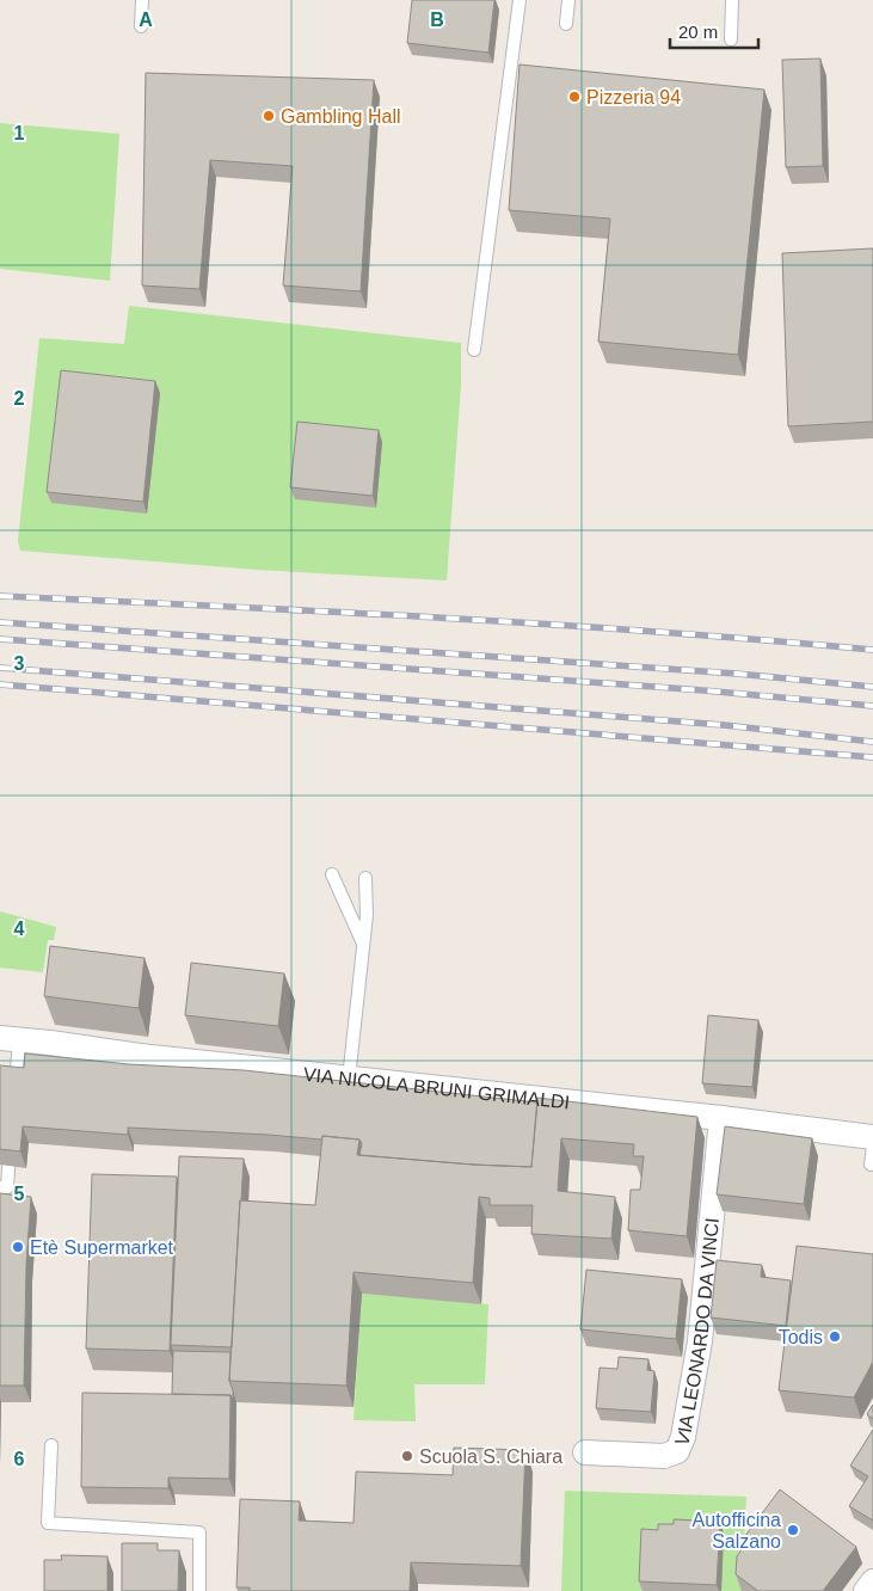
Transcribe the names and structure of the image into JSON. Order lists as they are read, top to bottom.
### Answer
{
  "streets": {
    "street": ["VIA NICOLA BRUNI GRIMALDI", "VIA LEONARDO DA VINCI"]
  },
  "crossings": [
    ["VIA NICOLA BRUNI GRIMALDI", "VIA LEONARDO DA VINCI"]
  ],
  "places": [
    "Pizzeria 94",
    "Gambling Hall",
    "Etè Supermarket",
    "Todis",
    "Scuola S. Chiara",
    "Autofficina Salzano"
  ],
  "scale_bar": "20 m",
  "grid": {
    "columns": ["A", "B"],
    "rows": [
      "1",
      "2",
      "3",
      "4",
      "5",
      "6"
    ]
  }
}
